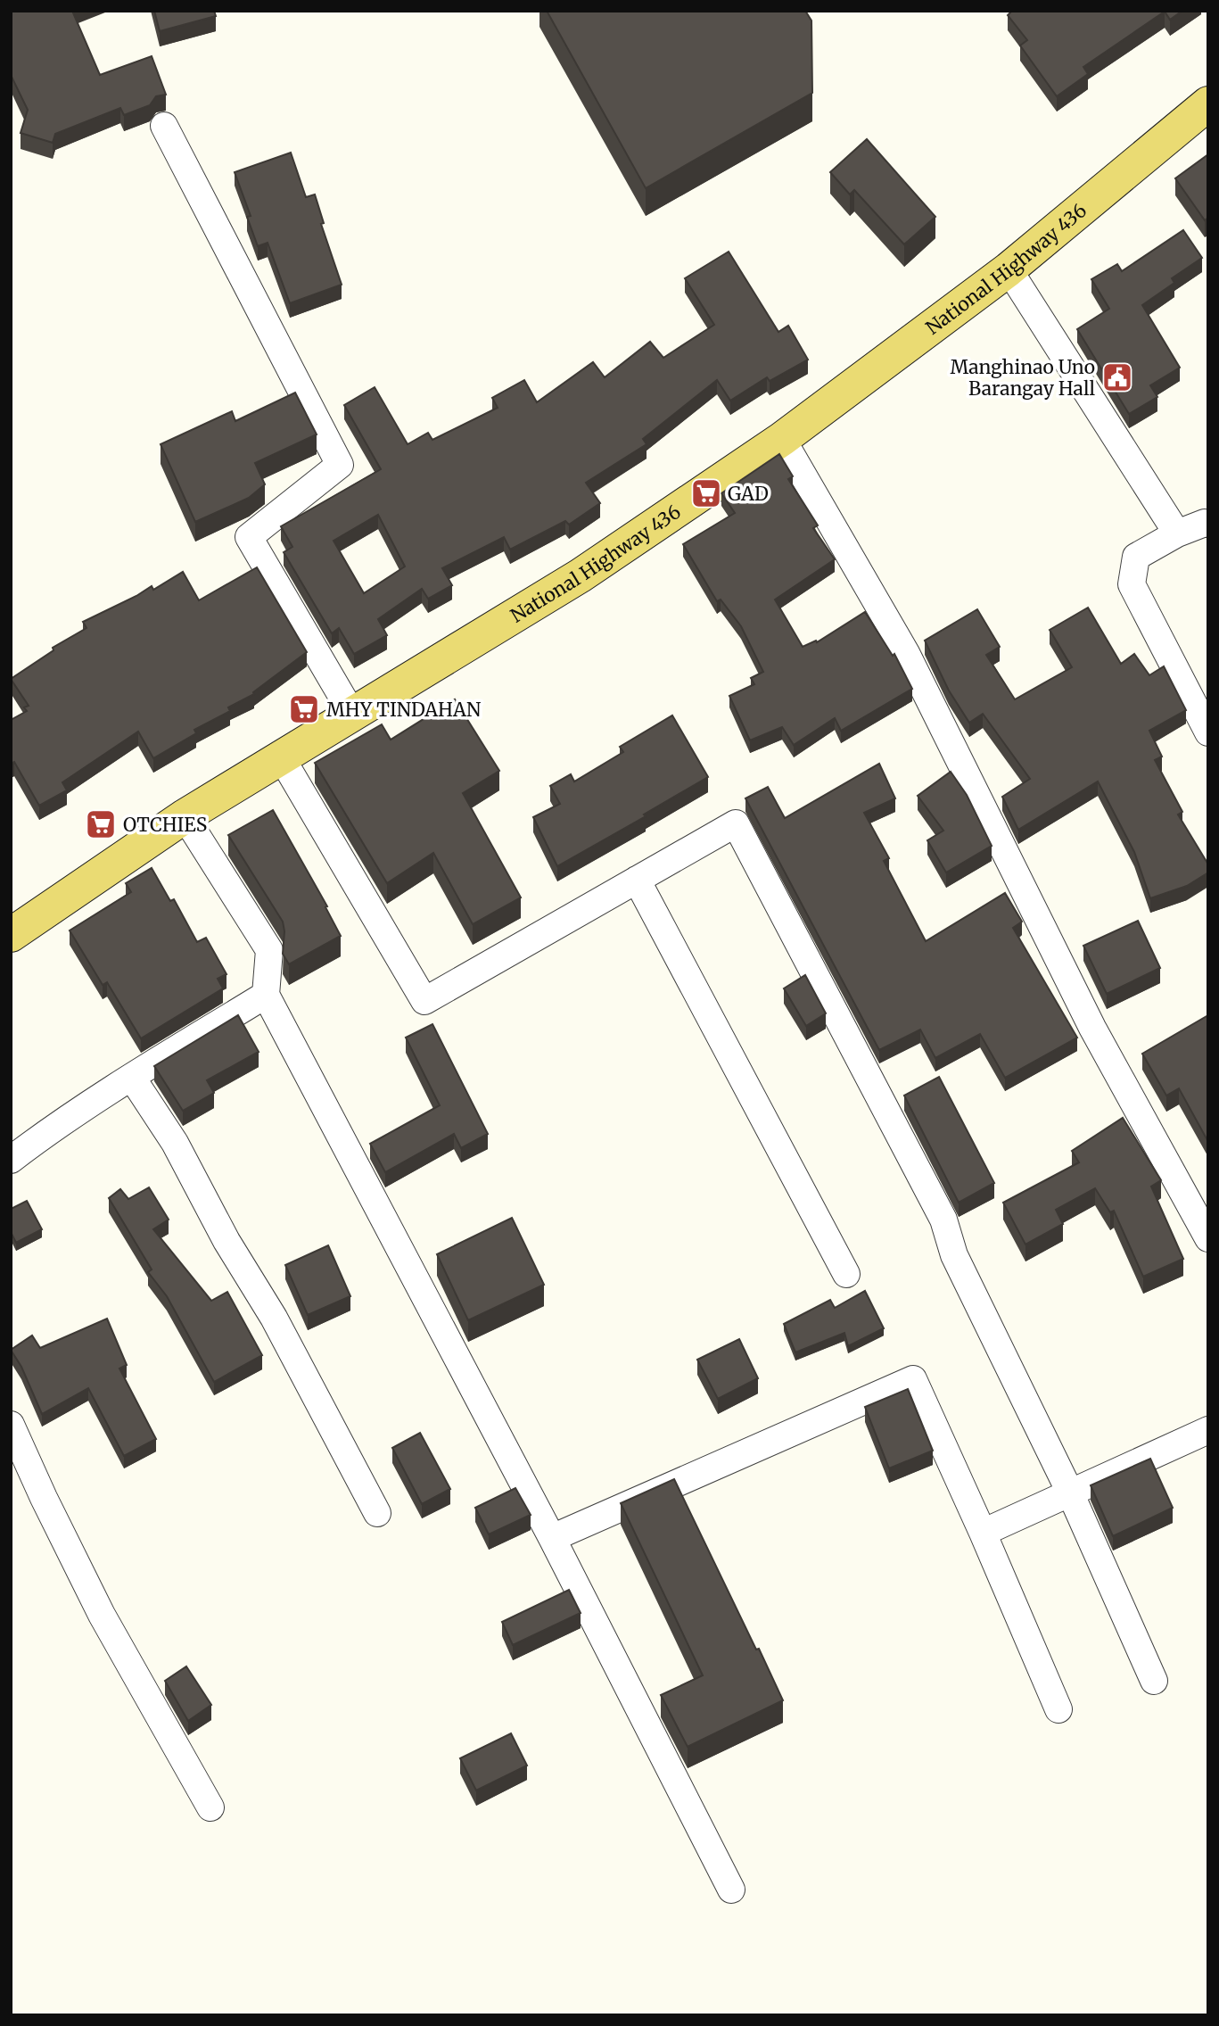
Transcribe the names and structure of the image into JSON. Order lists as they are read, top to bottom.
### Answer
{
  "streets": {
    "main road": ["National Highway 436"]
  },
  "places": {
    "public building": ["Manghinao Uno Barangay Hall"],
    "supermarket": ["GAD", "MHY TINDAHAN", "OTCHIES"]
  }
}
